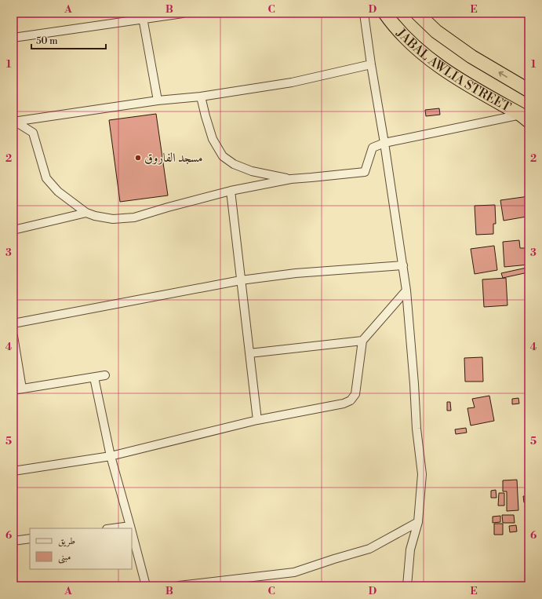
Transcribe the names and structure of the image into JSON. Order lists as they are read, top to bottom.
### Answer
{
  "streets": {
    "highway": ["JABAL AWLIA STREET"]
  },
  "places": ["مسجد الفاروق"],
  "legend": ["طريق", "مبنى"],
  "scale_bar": "50 m",
  "grid": {
    "columns": [
      "A",
      "B",
      "C",
      "D",
      "E"
    ],
    "rows": [
      "1",
      "2",
      "3",
      "4",
      "5",
      "6"
    ]
  }
}
